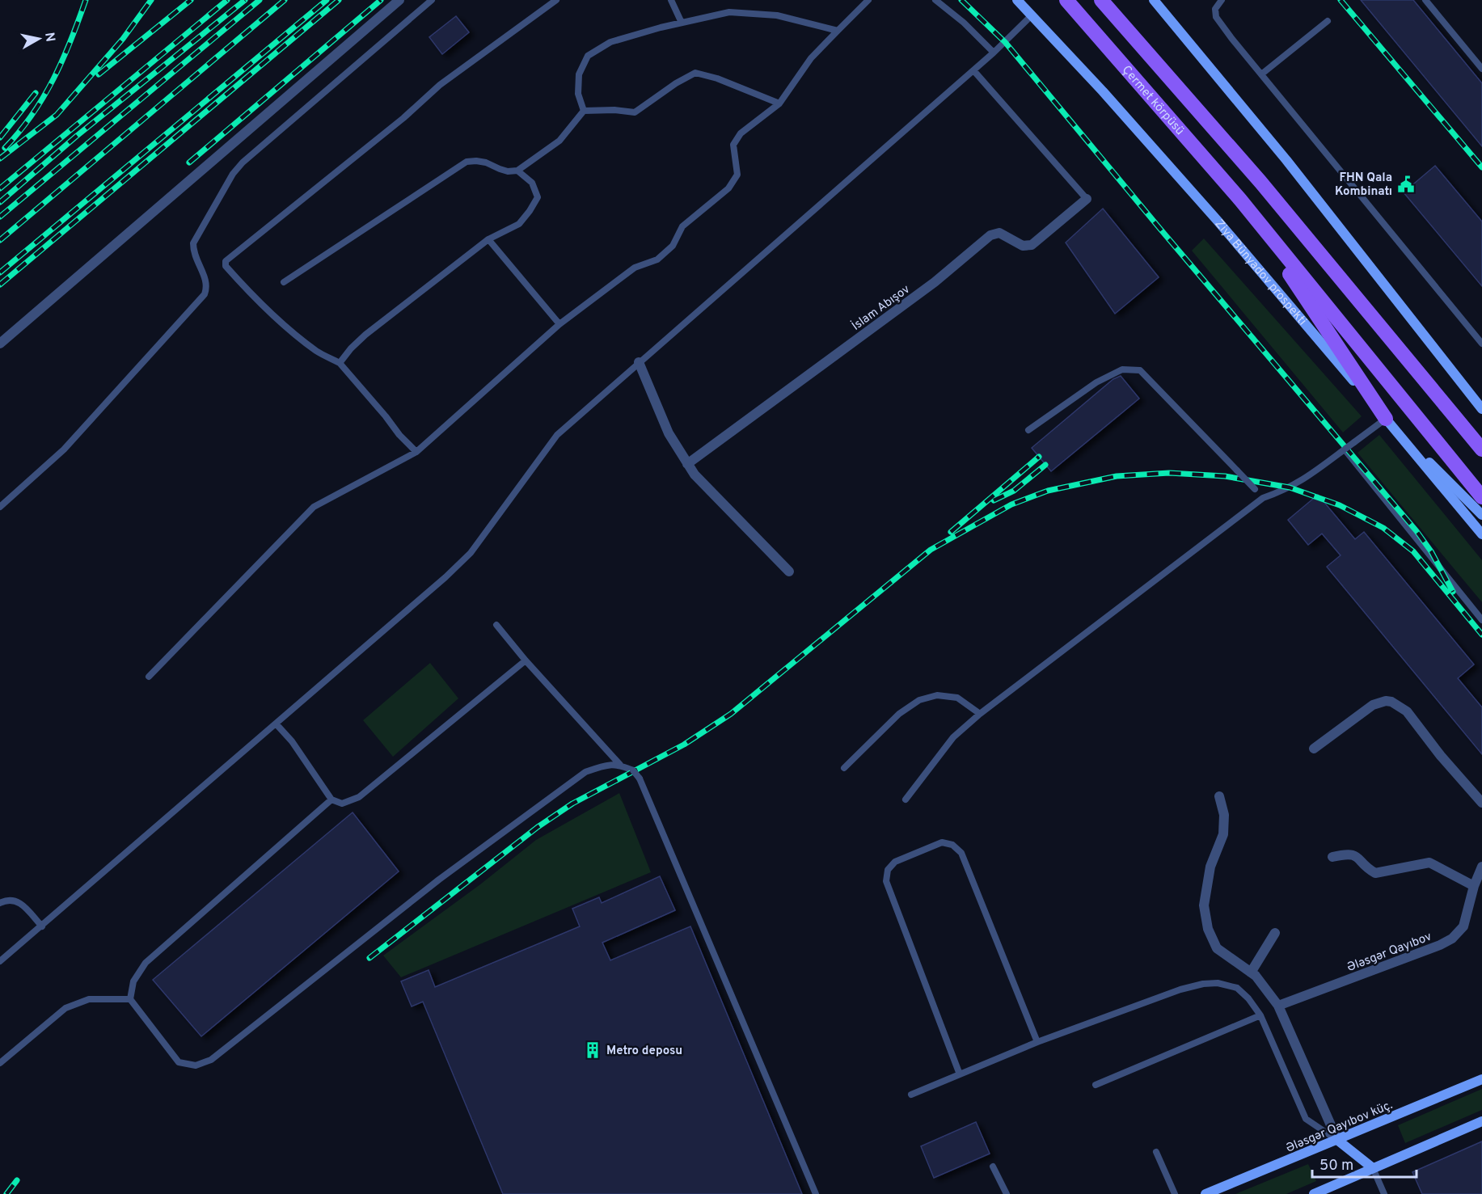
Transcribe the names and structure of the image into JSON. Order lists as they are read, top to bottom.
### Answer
{
  "streets": {
    "main road": ["Çermet körpüsü", "Ziya Bünyadov prospekti", "Ələsgər Qayıbov küç."],
    "street": ["İslam Abışov", "Ələsgər Qayıbov"]
  },
  "places": {
    "public building": ["FHN Qala Kombinatı"],
    "building": ["Metro deposu"]
  },
  "scale_bar": "50 m",
  "north": "right"
}
